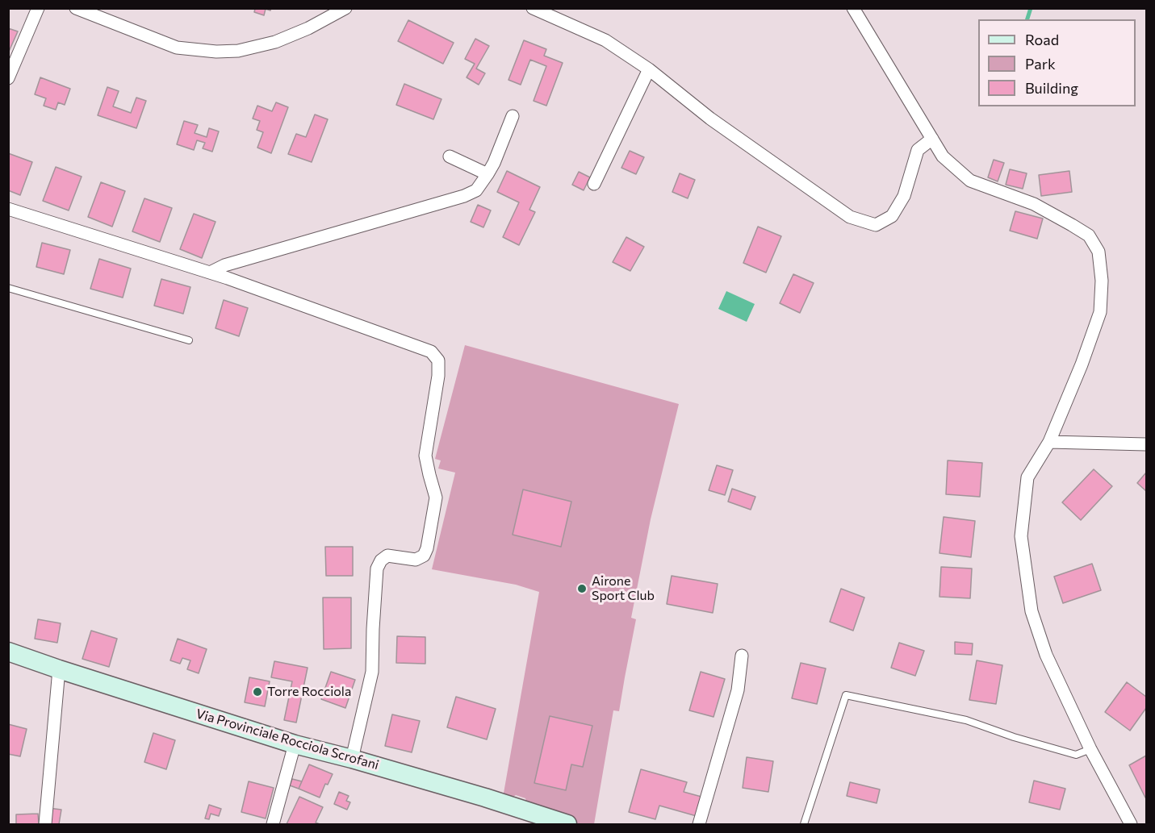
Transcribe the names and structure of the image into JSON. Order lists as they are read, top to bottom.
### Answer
{
  "streets": {
    "street": ["Via Provinciale Rocciola Scrofani"]
  },
  "places": ["Airone Sport Club", "Torre Rocciola"],
  "legend": ["Road", "Park", "Building"]
}
